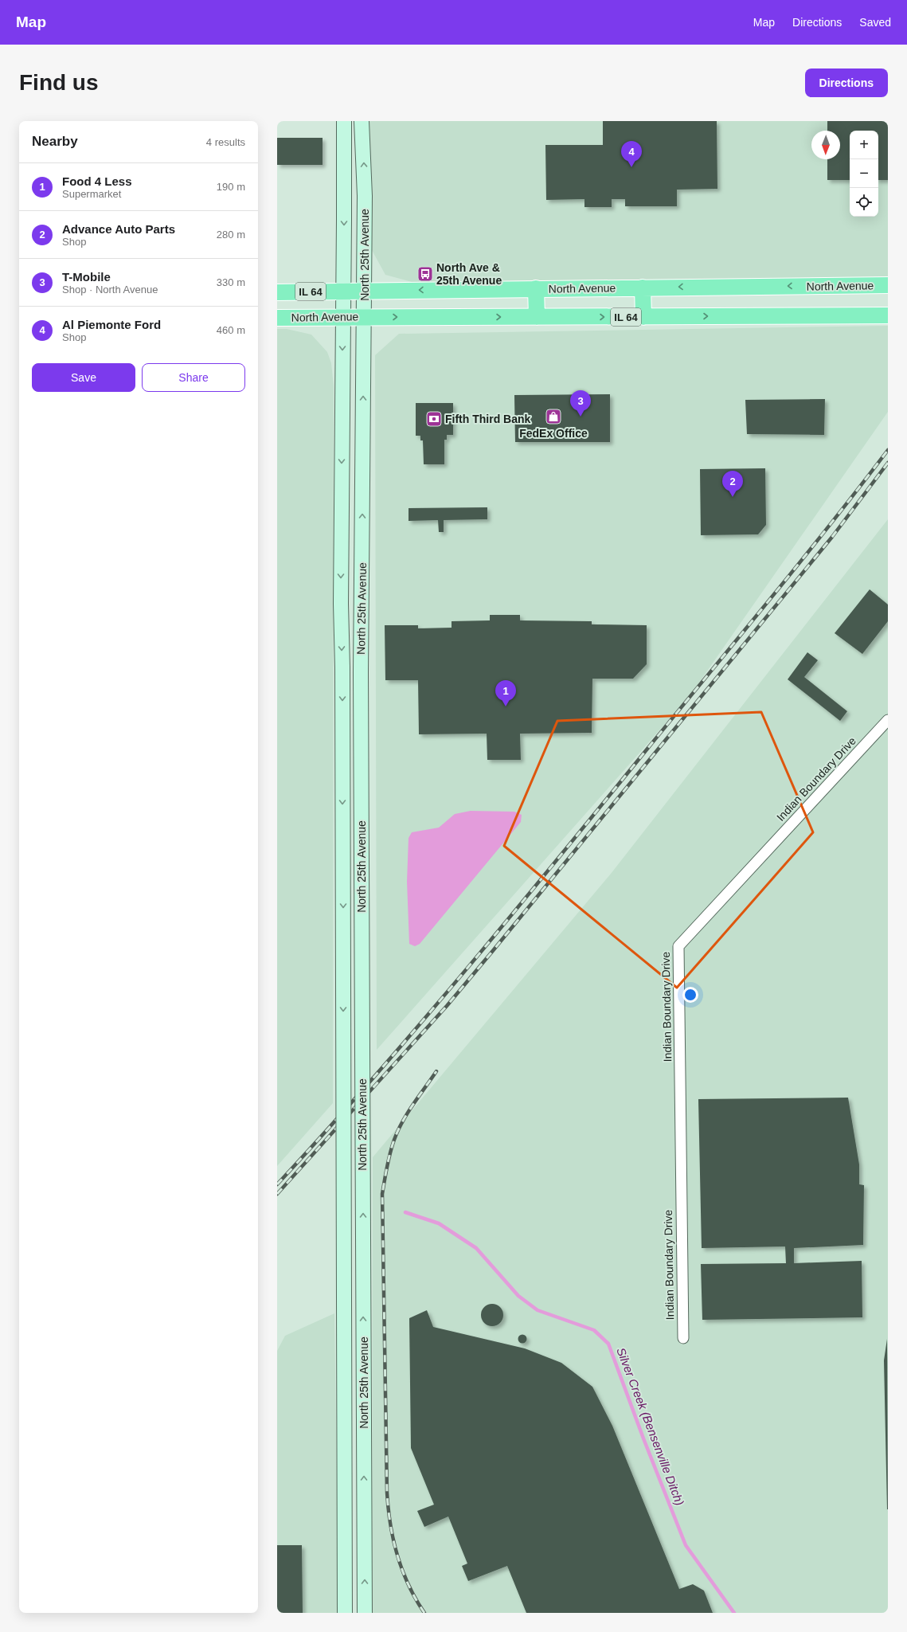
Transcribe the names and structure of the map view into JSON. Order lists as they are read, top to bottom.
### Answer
{
  "streets": {
    "main road": ["North 25th Avenue", "North Avenue", "IL 64"],
    "street": ["Indian Boundary Drive"]
  },
  "crossings": [
    ["North 25th Avenue", "North Avenue"]
  ],
  "water": ["Silver Creek (Bensenville Ditch)"],
  "places": {
    "bus stop": ["North Ave & 25th Avenue"],
    "shop": ["FedEx Office"],
    "bank": ["Fifth Third Bank"]
  },
  "north": "bottom",
  "page": {
    "header": "Map",
    "nav": ["Map", "Directions", "Saved"],
    "buttons": [
      "Directions",
      ["Save", "Share"]
    ],
    "title": "Find us",
    "heading": ["Nearby", "4 results"],
    "map_buttons": ["+", "−"],
    "pins": [
      "4",
      "3",
      "2",
      "1"
    ],
    "list": [
      {
        "mark": "1",
        "name": "Food 4 Less",
        "note": "Supermarket",
        "value": "190 m"
      },
      {
        "mark": "2",
        "name": "Advance Auto Parts",
        "note": "Shop",
        "value": "280 m"
      },
      {
        "mark": "3",
        "name": "T-Mobile",
        "note": "Shop · North Avenue",
        "value": "330 m"
      },
      {
        "mark": "4",
        "name": "Al Piemonte Ford",
        "note": "Shop",
        "value": "460 m"
      }
    ]
  }
}
